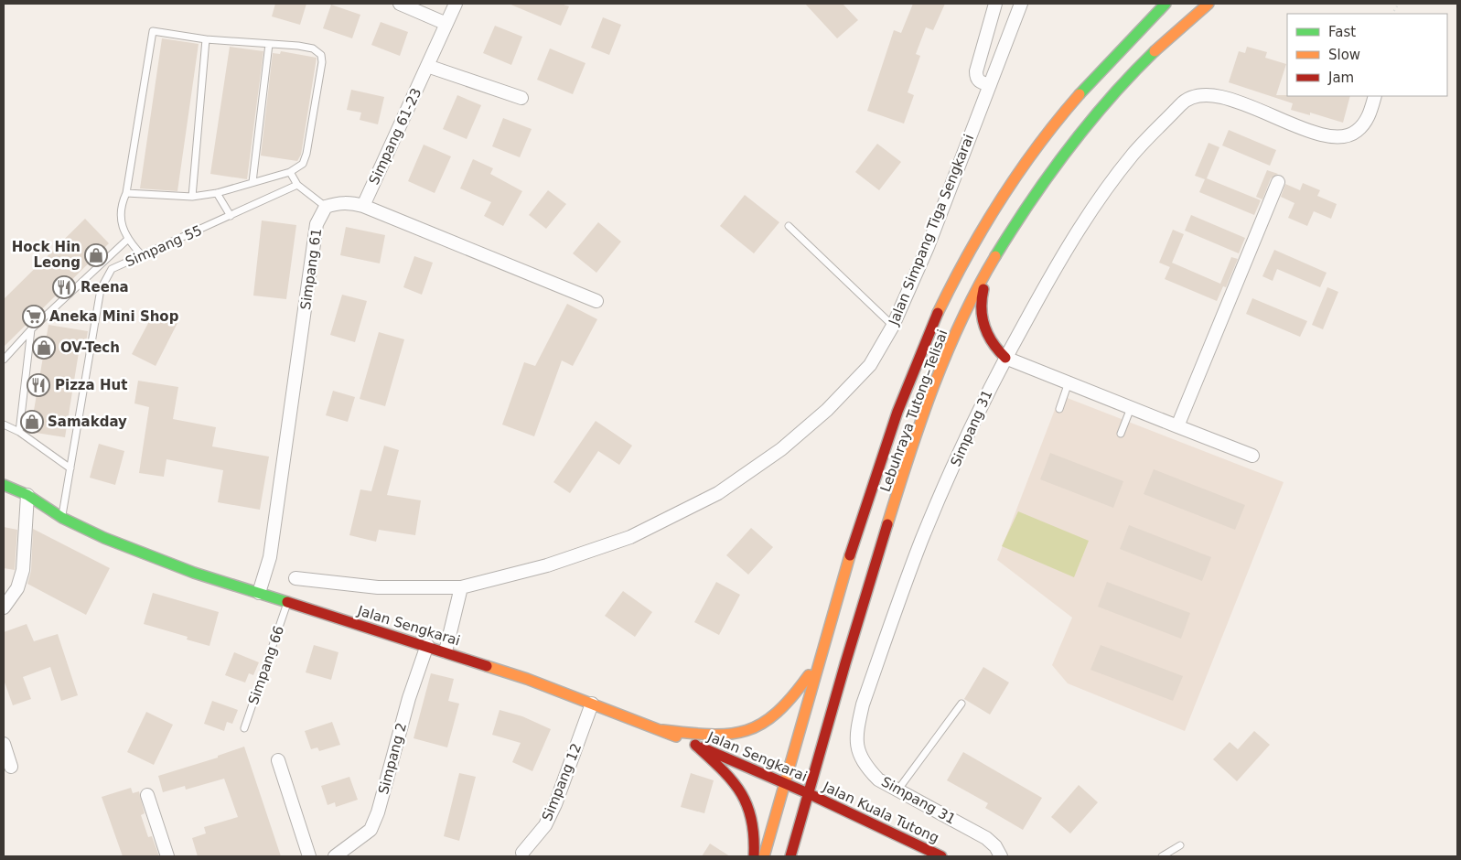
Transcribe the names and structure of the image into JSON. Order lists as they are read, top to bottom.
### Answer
{
  "streets": {
    "main road": ["Lebuhraya Tutong–Telisai", "Jalan Sengkarai", "Jalan Kuala Tutong"],
    "street": [
      "Simpang 61-23",
      "Jalan Simpang Tiga Sengkarai",
      "Simpang 61",
      "Simpang 31",
      "Simpang 2",
      "Simpang 12"
    ],
    "lane": ["Simpang 55", "Simpang 66"]
  },
  "crossings": [
    ["Simpang 55", "Jalan Sengkarai"],
    ["Simpang 61", "Jalan Sengkarai"],
    ["Lebuhraya Tutong–Telisai", "Jalan Sengkarai"],
    ["Lebuhraya Tutong–Telisai", "Jalan Kuala Tutong"],
    ["Jalan Sengkarai", "Simpang 66"],
    ["Jalan Sengkarai", "Simpang 2"],
    ["Jalan Sengkarai", "Simpang 12"],
    ["Jalan Sengkarai", "Jalan Kuala Tutong"]
  ],
  "places": {
    "shop": ["Hock Hin Leong", "OV-Tech", "Samakday"],
    "restaurant": ["Reena", "Pizza Hut"],
    "supermarket": ["Aneka Mini Shop"]
  },
  "legend": ["Fast", "Slow", "Jam"]
}
